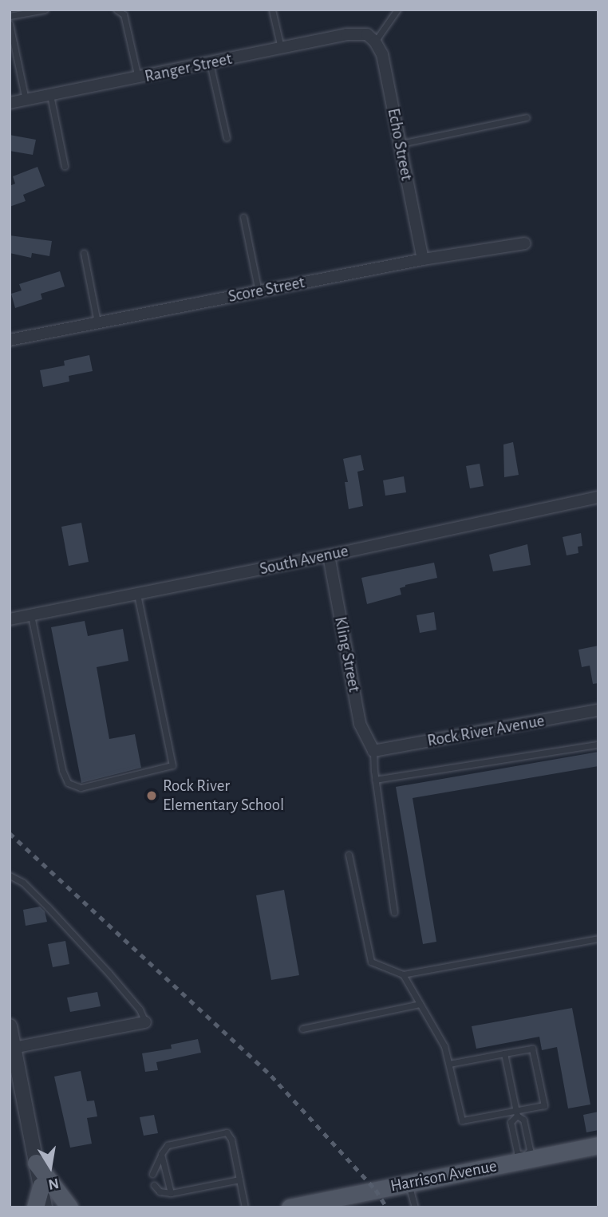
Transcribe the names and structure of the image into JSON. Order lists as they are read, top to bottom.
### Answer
{
  "streets": {
    "main road": ["Harrison Avenue"],
    "street": [
      "Ranger Street",
      "Echo Street",
      "Score Street",
      "South Avenue",
      "Kling Street",
      "Rock River Avenue"
    ]
  },
  "crossings": [
    ["Ranger Street", "Echo Street"],
    ["Echo Street", "Score Street"],
    ["South Avenue", "Kling Street"],
    ["Kling Street", "Rock River Avenue"]
  ],
  "places": ["Rock River Elementary School"],
  "north": "bottom"
}
